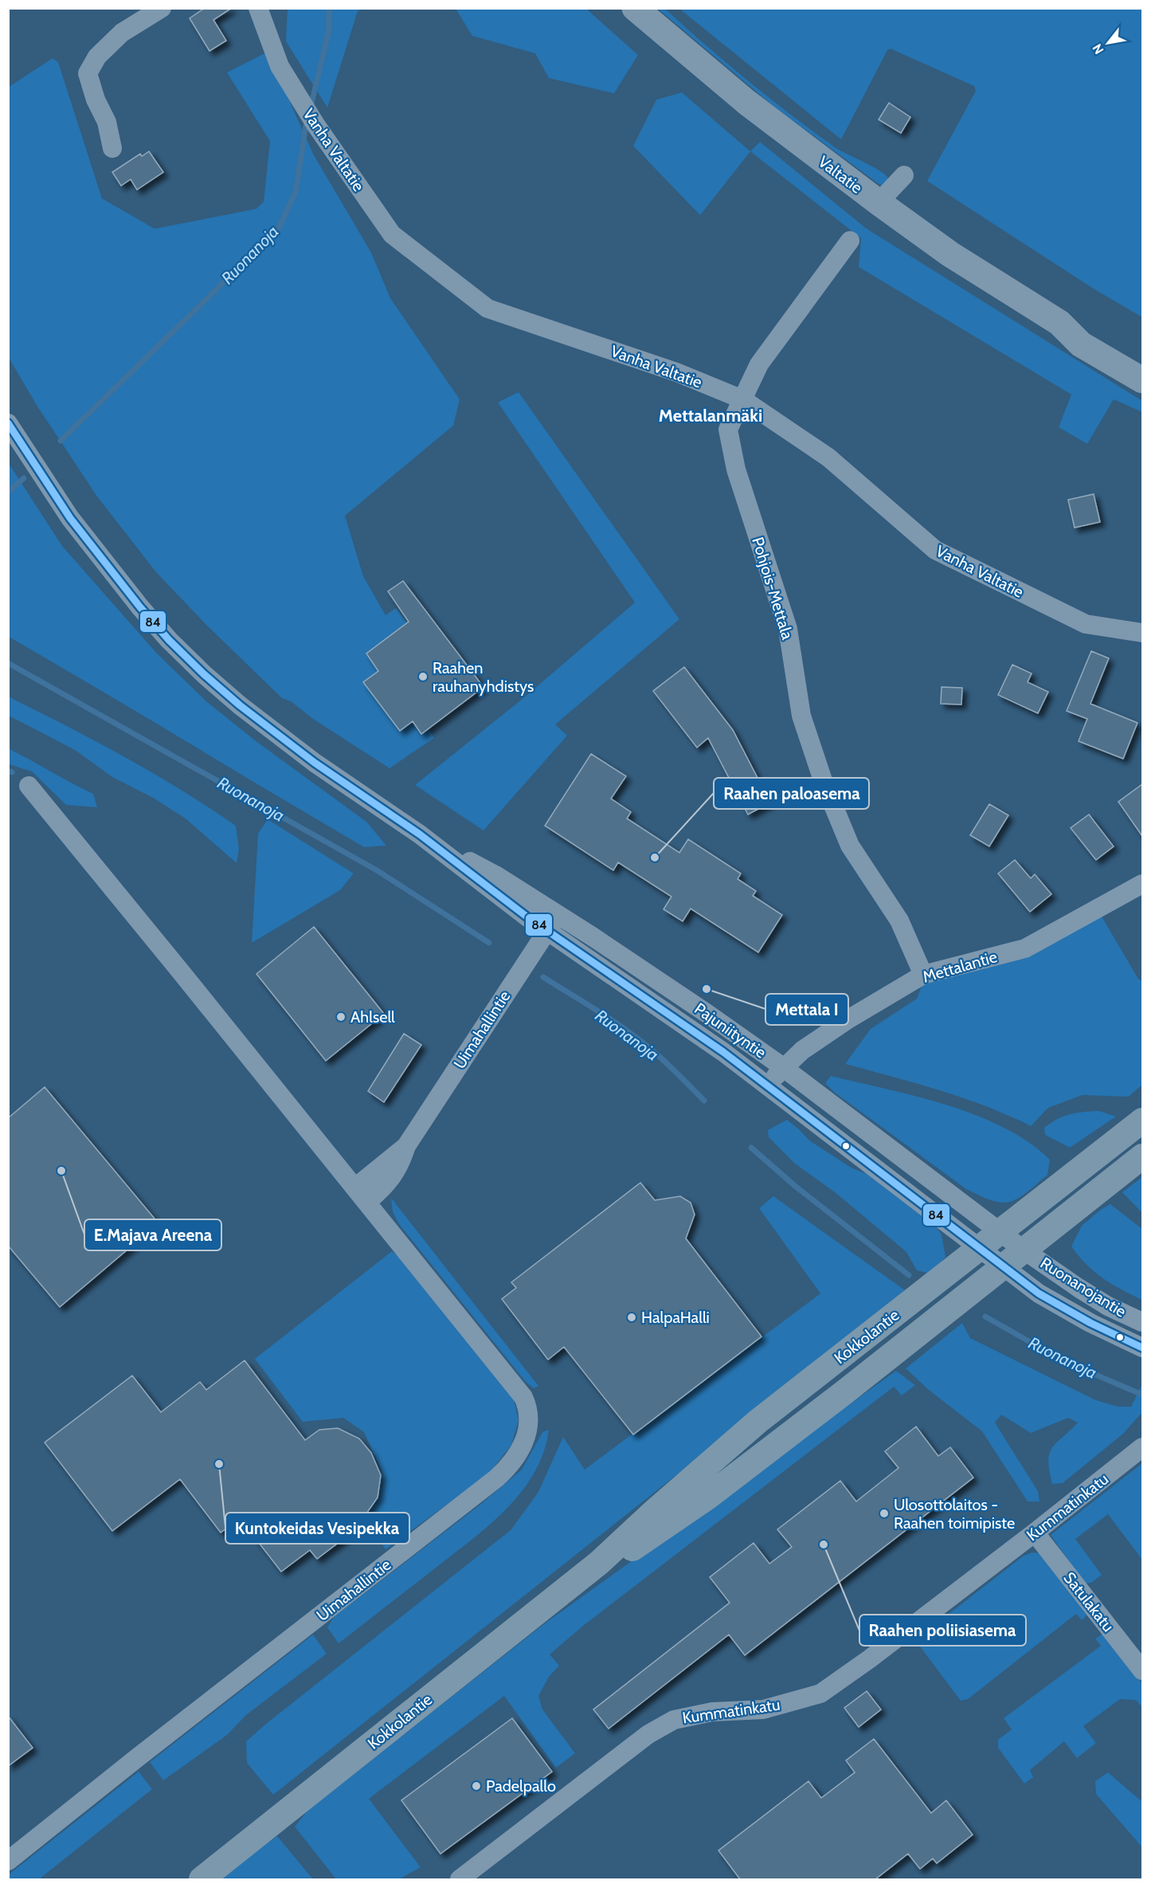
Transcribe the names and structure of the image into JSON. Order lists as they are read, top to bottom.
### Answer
{
  "streets": {
    "highway": ["Valtatie"],
    "main road": ["Kokkolantie"],
    "street": [
      "Vanha Valtatie",
      "Pohjois-Mettala",
      "Mettalantie",
      "Uimahallintie",
      "Pajuniityntie",
      "Ruonanojantie",
      "Kummatinkatu",
      "Satulakatu"
    ]
  },
  "crossings": [
    ["Vanha Valtatie", "Pohjois-Mettala"],
    ["Pohjois-Mettala", "Mettalantie"],
    ["Mettalantie", "Pajuniityntie"],
    ["Uimahallintie", "Pajuniityntie"],
    ["Pajuniityntie", "Ruonanojantie"],
    ["Pajuniityntie", "Kokkolantie"],
    ["Ruonanojantie", "Kokkolantie"],
    ["Kummatinkatu", "Satulakatu"]
  ],
  "districts": ["Mettalanmäki"],
  "water": ["Ruonanoja"],
  "places": [
    "Raahen rauhanyhdistys",
    "Raahen paloasema",
    "Mettala I",
    "Ahlsell",
    "E.Majava Areena",
    "HalpaHalli",
    "Kuntokeidas Vesipekka",
    "Ulosottolaitos - Raahen toimipiste",
    "Raahen poliisiasema",
    "Padelpallo"
  ],
  "lines": ["transit line 84"],
  "north": "bottom left"
}
